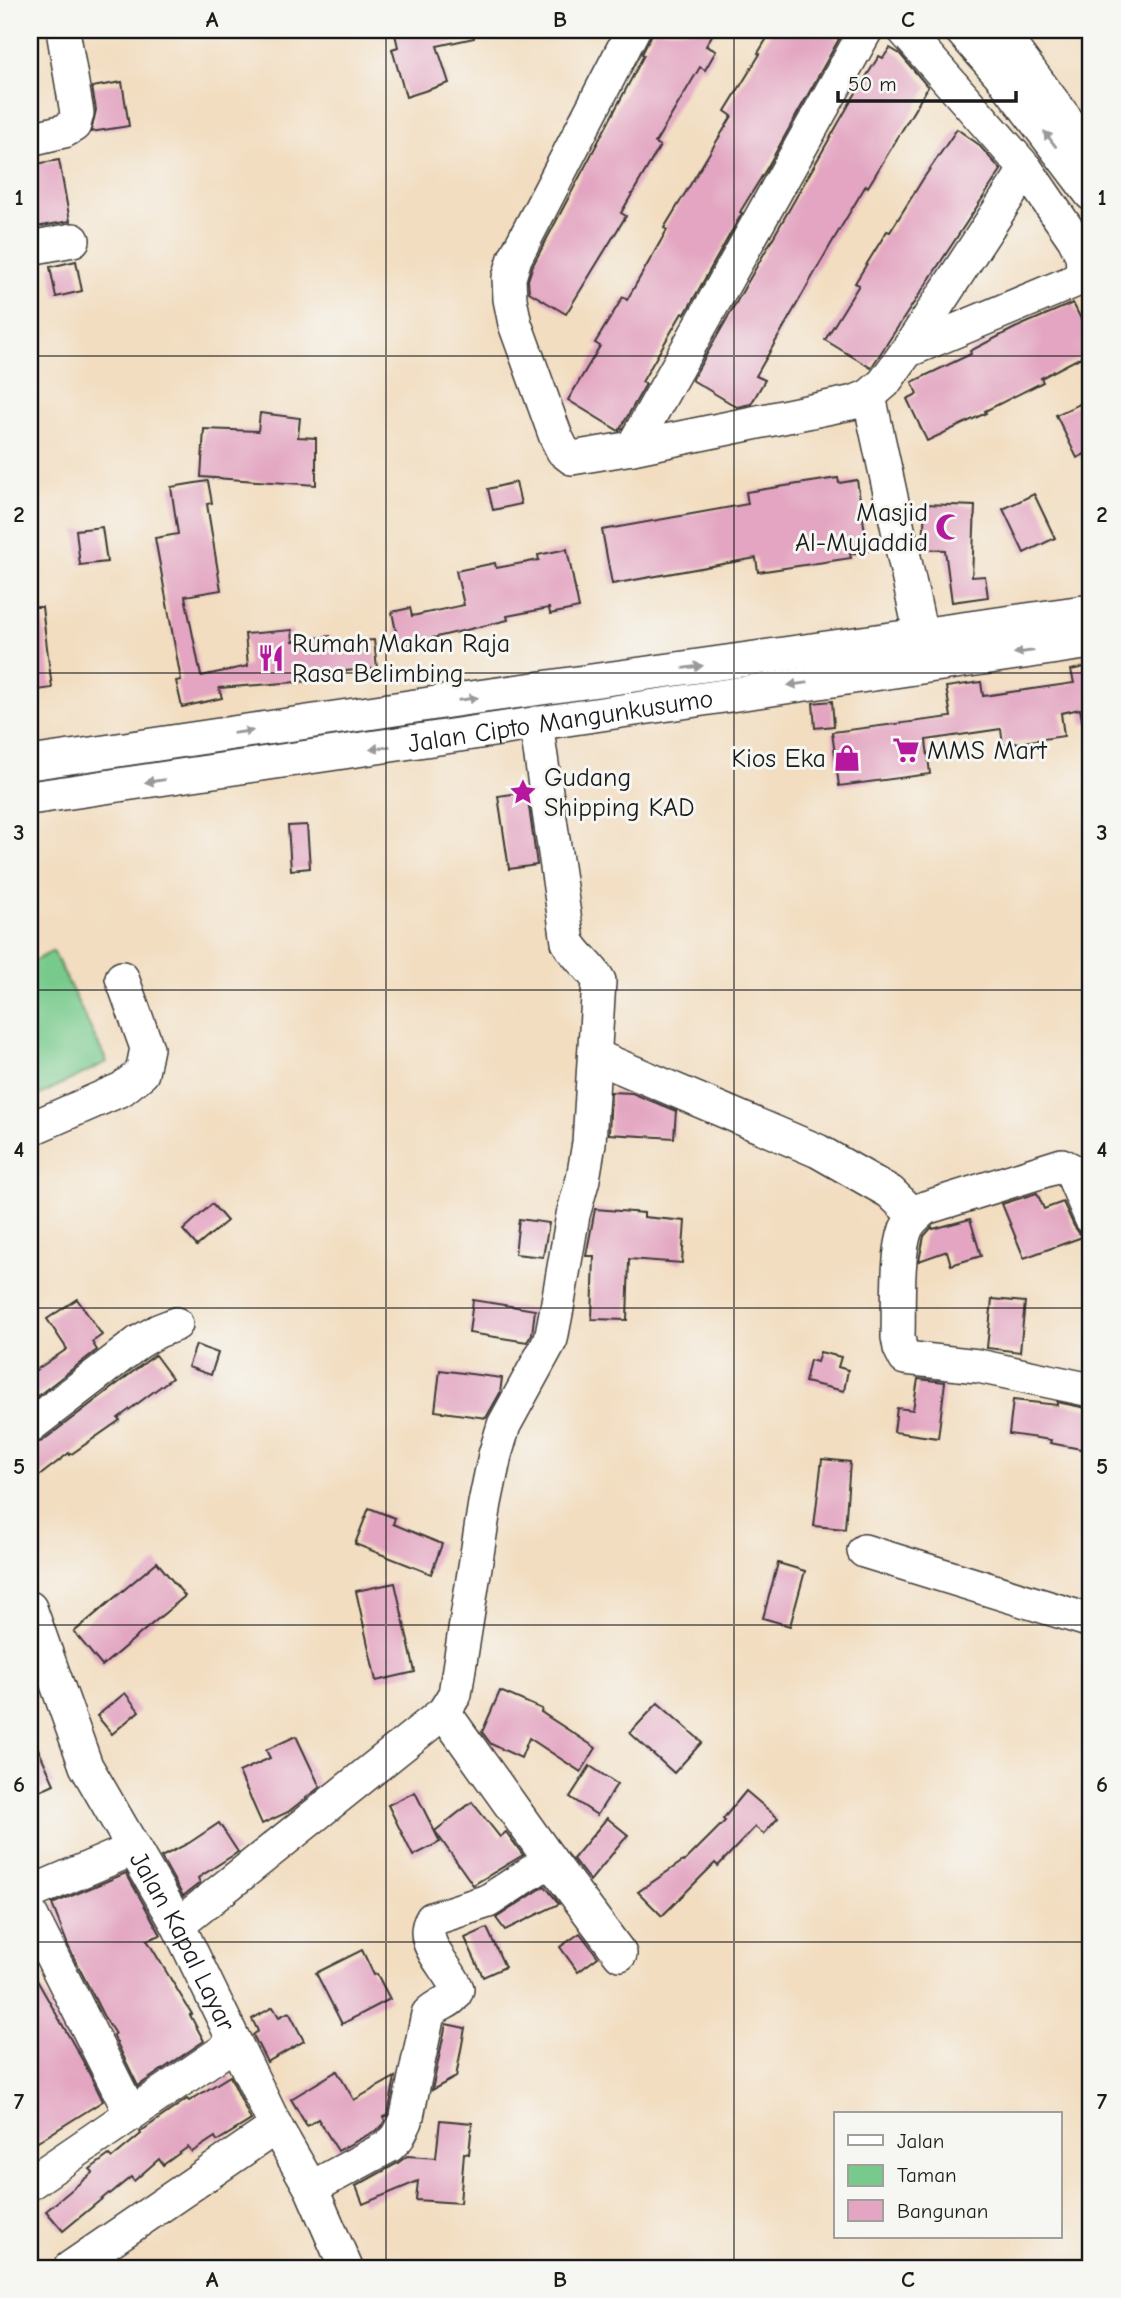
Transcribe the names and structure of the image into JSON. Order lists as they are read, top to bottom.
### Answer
{
  "streets": {
    "street": ["Jalan Cipto Mangunkusumo", "Jalan Kapal Layar"]
  },
  "places": {
    "mosque": ["Masjid Al-Mujaddid"],
    "restaurant": ["Rumah Makan Raja Rasa Belimbing"],
    "supermarket": ["MMS Mart"],
    "shop": ["Kios Eka"],
    "place": ["Gudang Shipping KAD"]
  },
  "legend": ["Jalan", "Taman", "Bangunan"],
  "scale_bar": "50 m",
  "grid": {
    "columns": ["A", "B", "C"],
    "rows": [
      "1",
      "2",
      "3",
      "4",
      "5",
      "6",
      "7"
    ]
  }
}
